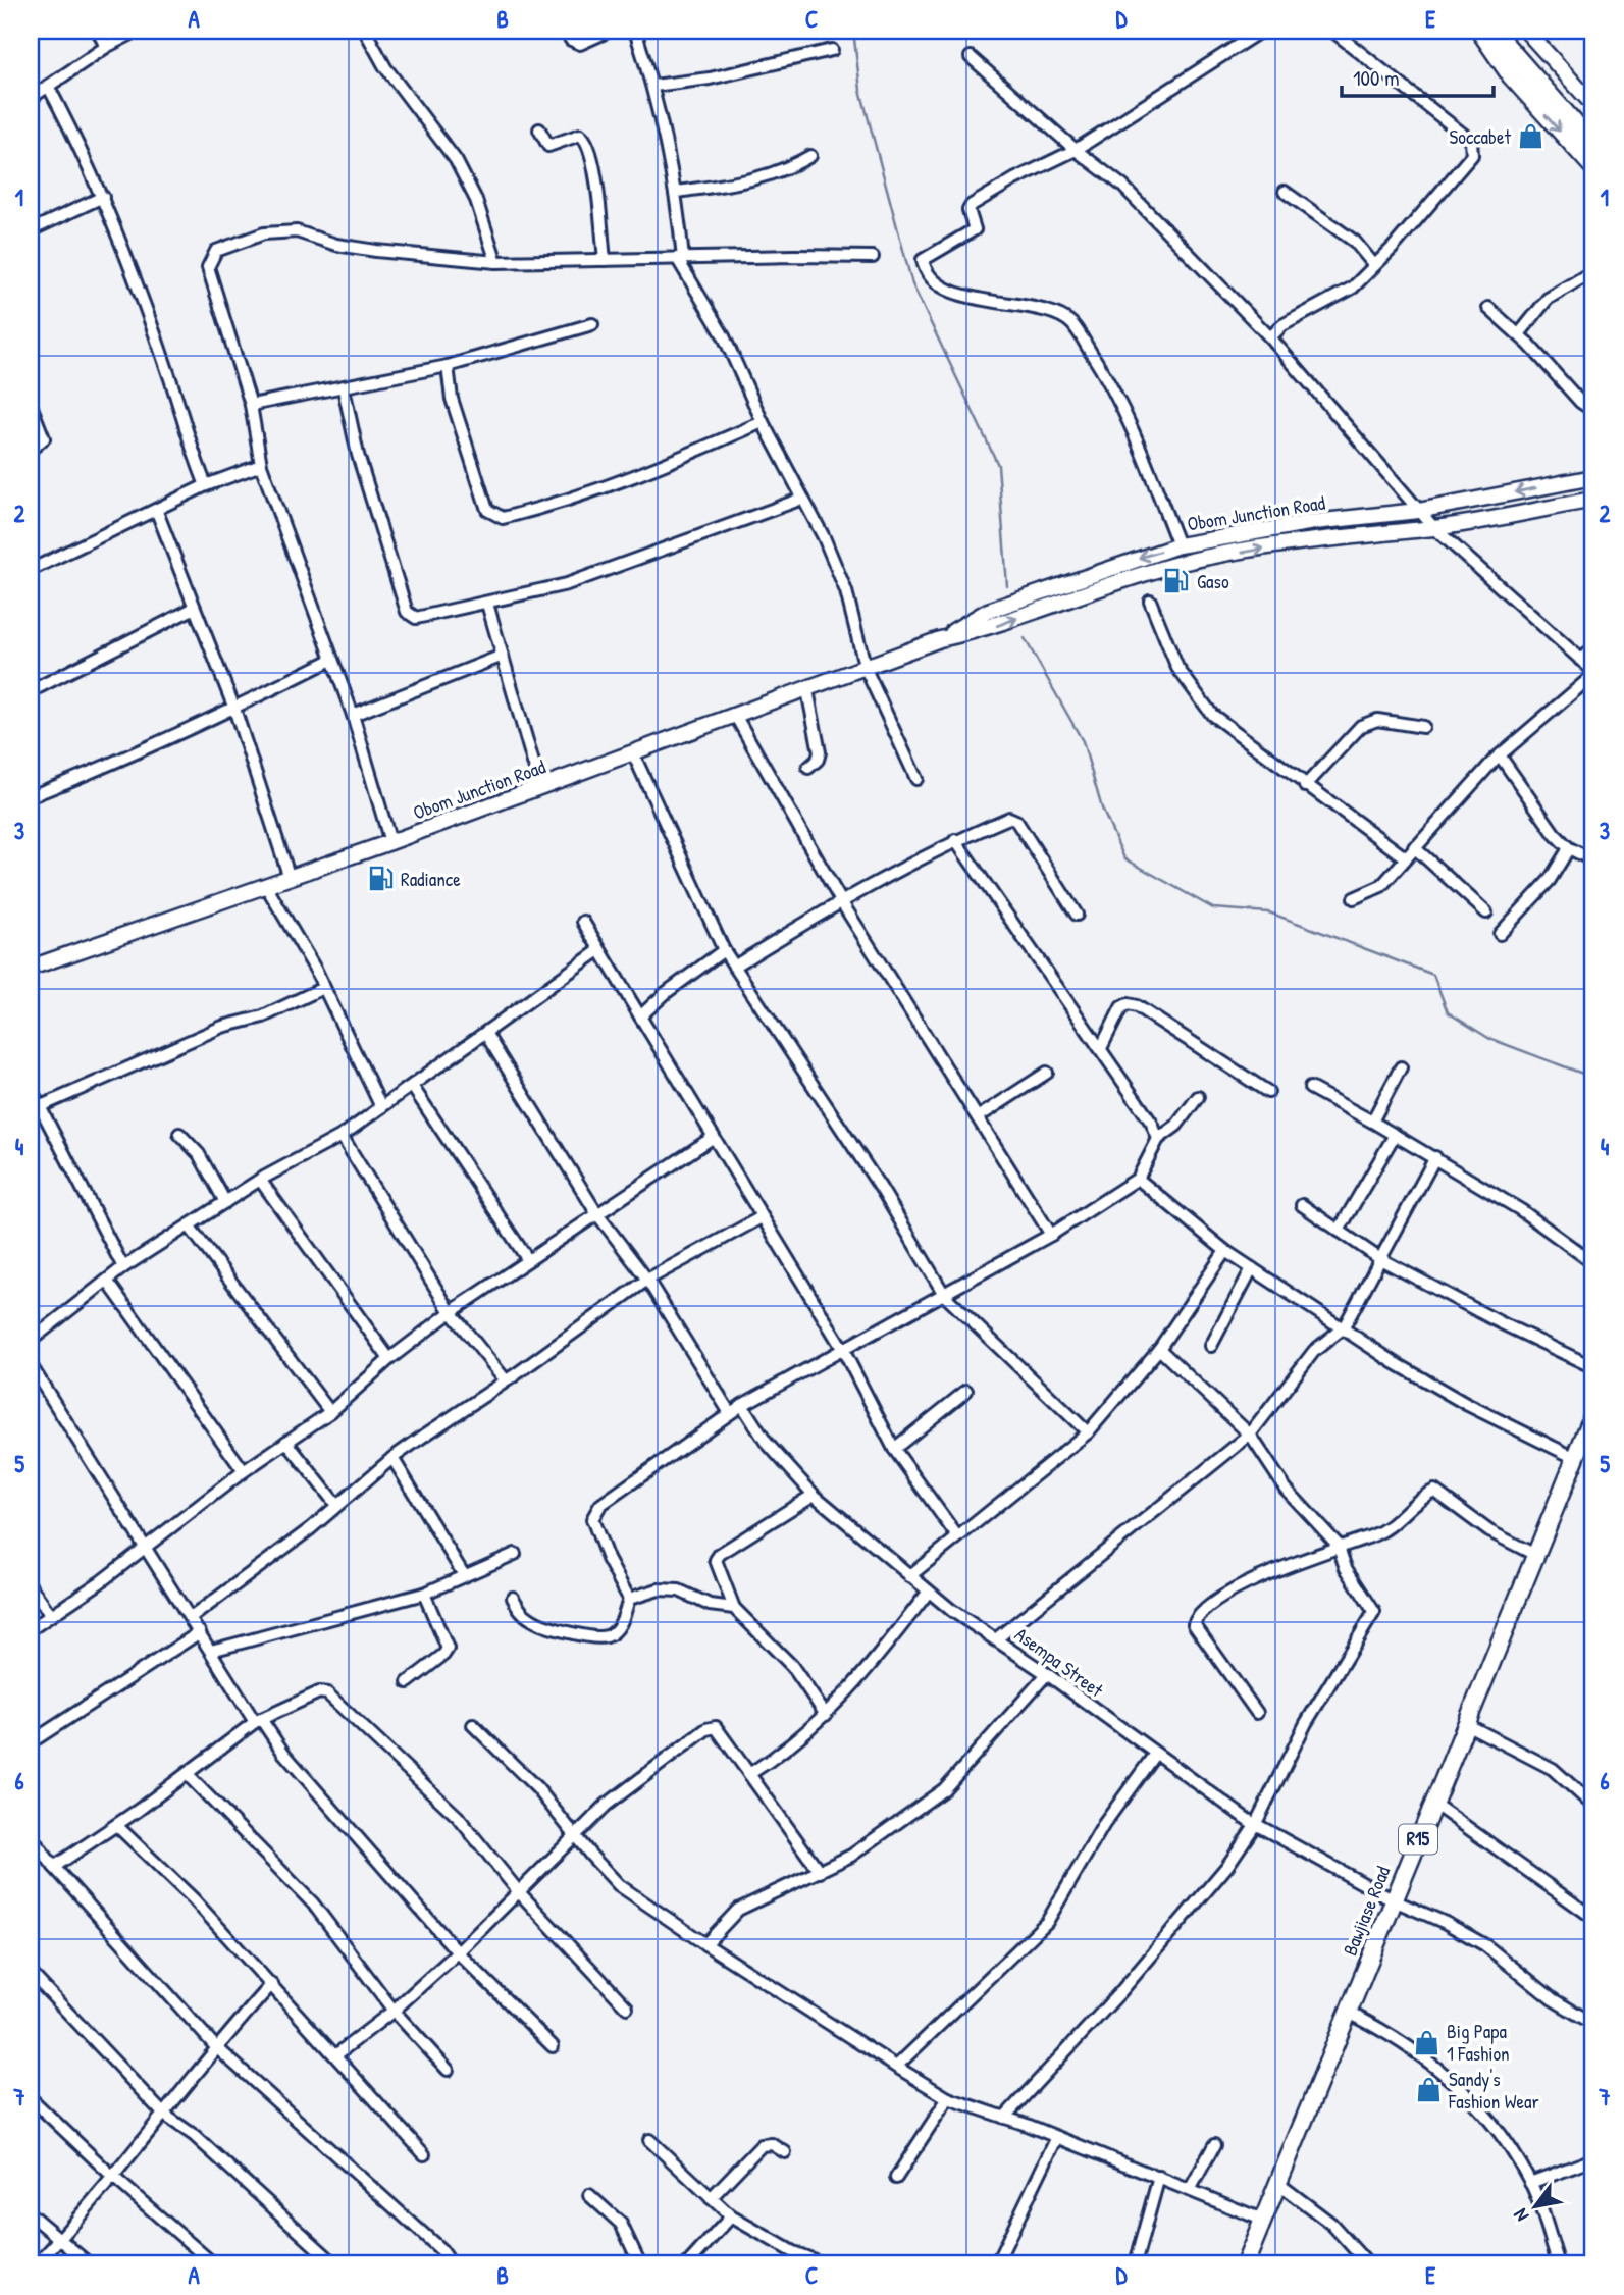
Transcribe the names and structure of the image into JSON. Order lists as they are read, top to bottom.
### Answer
{
  "streets": {
    "main road": ["Obom Junction Road", "R15", "Bawjiase Road"],
    "street": ["Asempa Street"]
  },
  "crossings": [
    ["Asempa Street", "Bawjiase Road"]
  ],
  "places": {
    "shop": ["Soccabet", "Big Papa 1 Fashion", "Sandy's Fashion Wear"],
    "fuel station": ["Gaso", "Radiance"]
  },
  "scale_bar": "100 m",
  "north": "bottom left",
  "grid": {
    "columns": [
      "A",
      "B",
      "C",
      "D",
      "E"
    ],
    "rows": [
      "1",
      "2",
      "3",
      "4",
      "5",
      "6",
      "7"
    ]
  }
}
